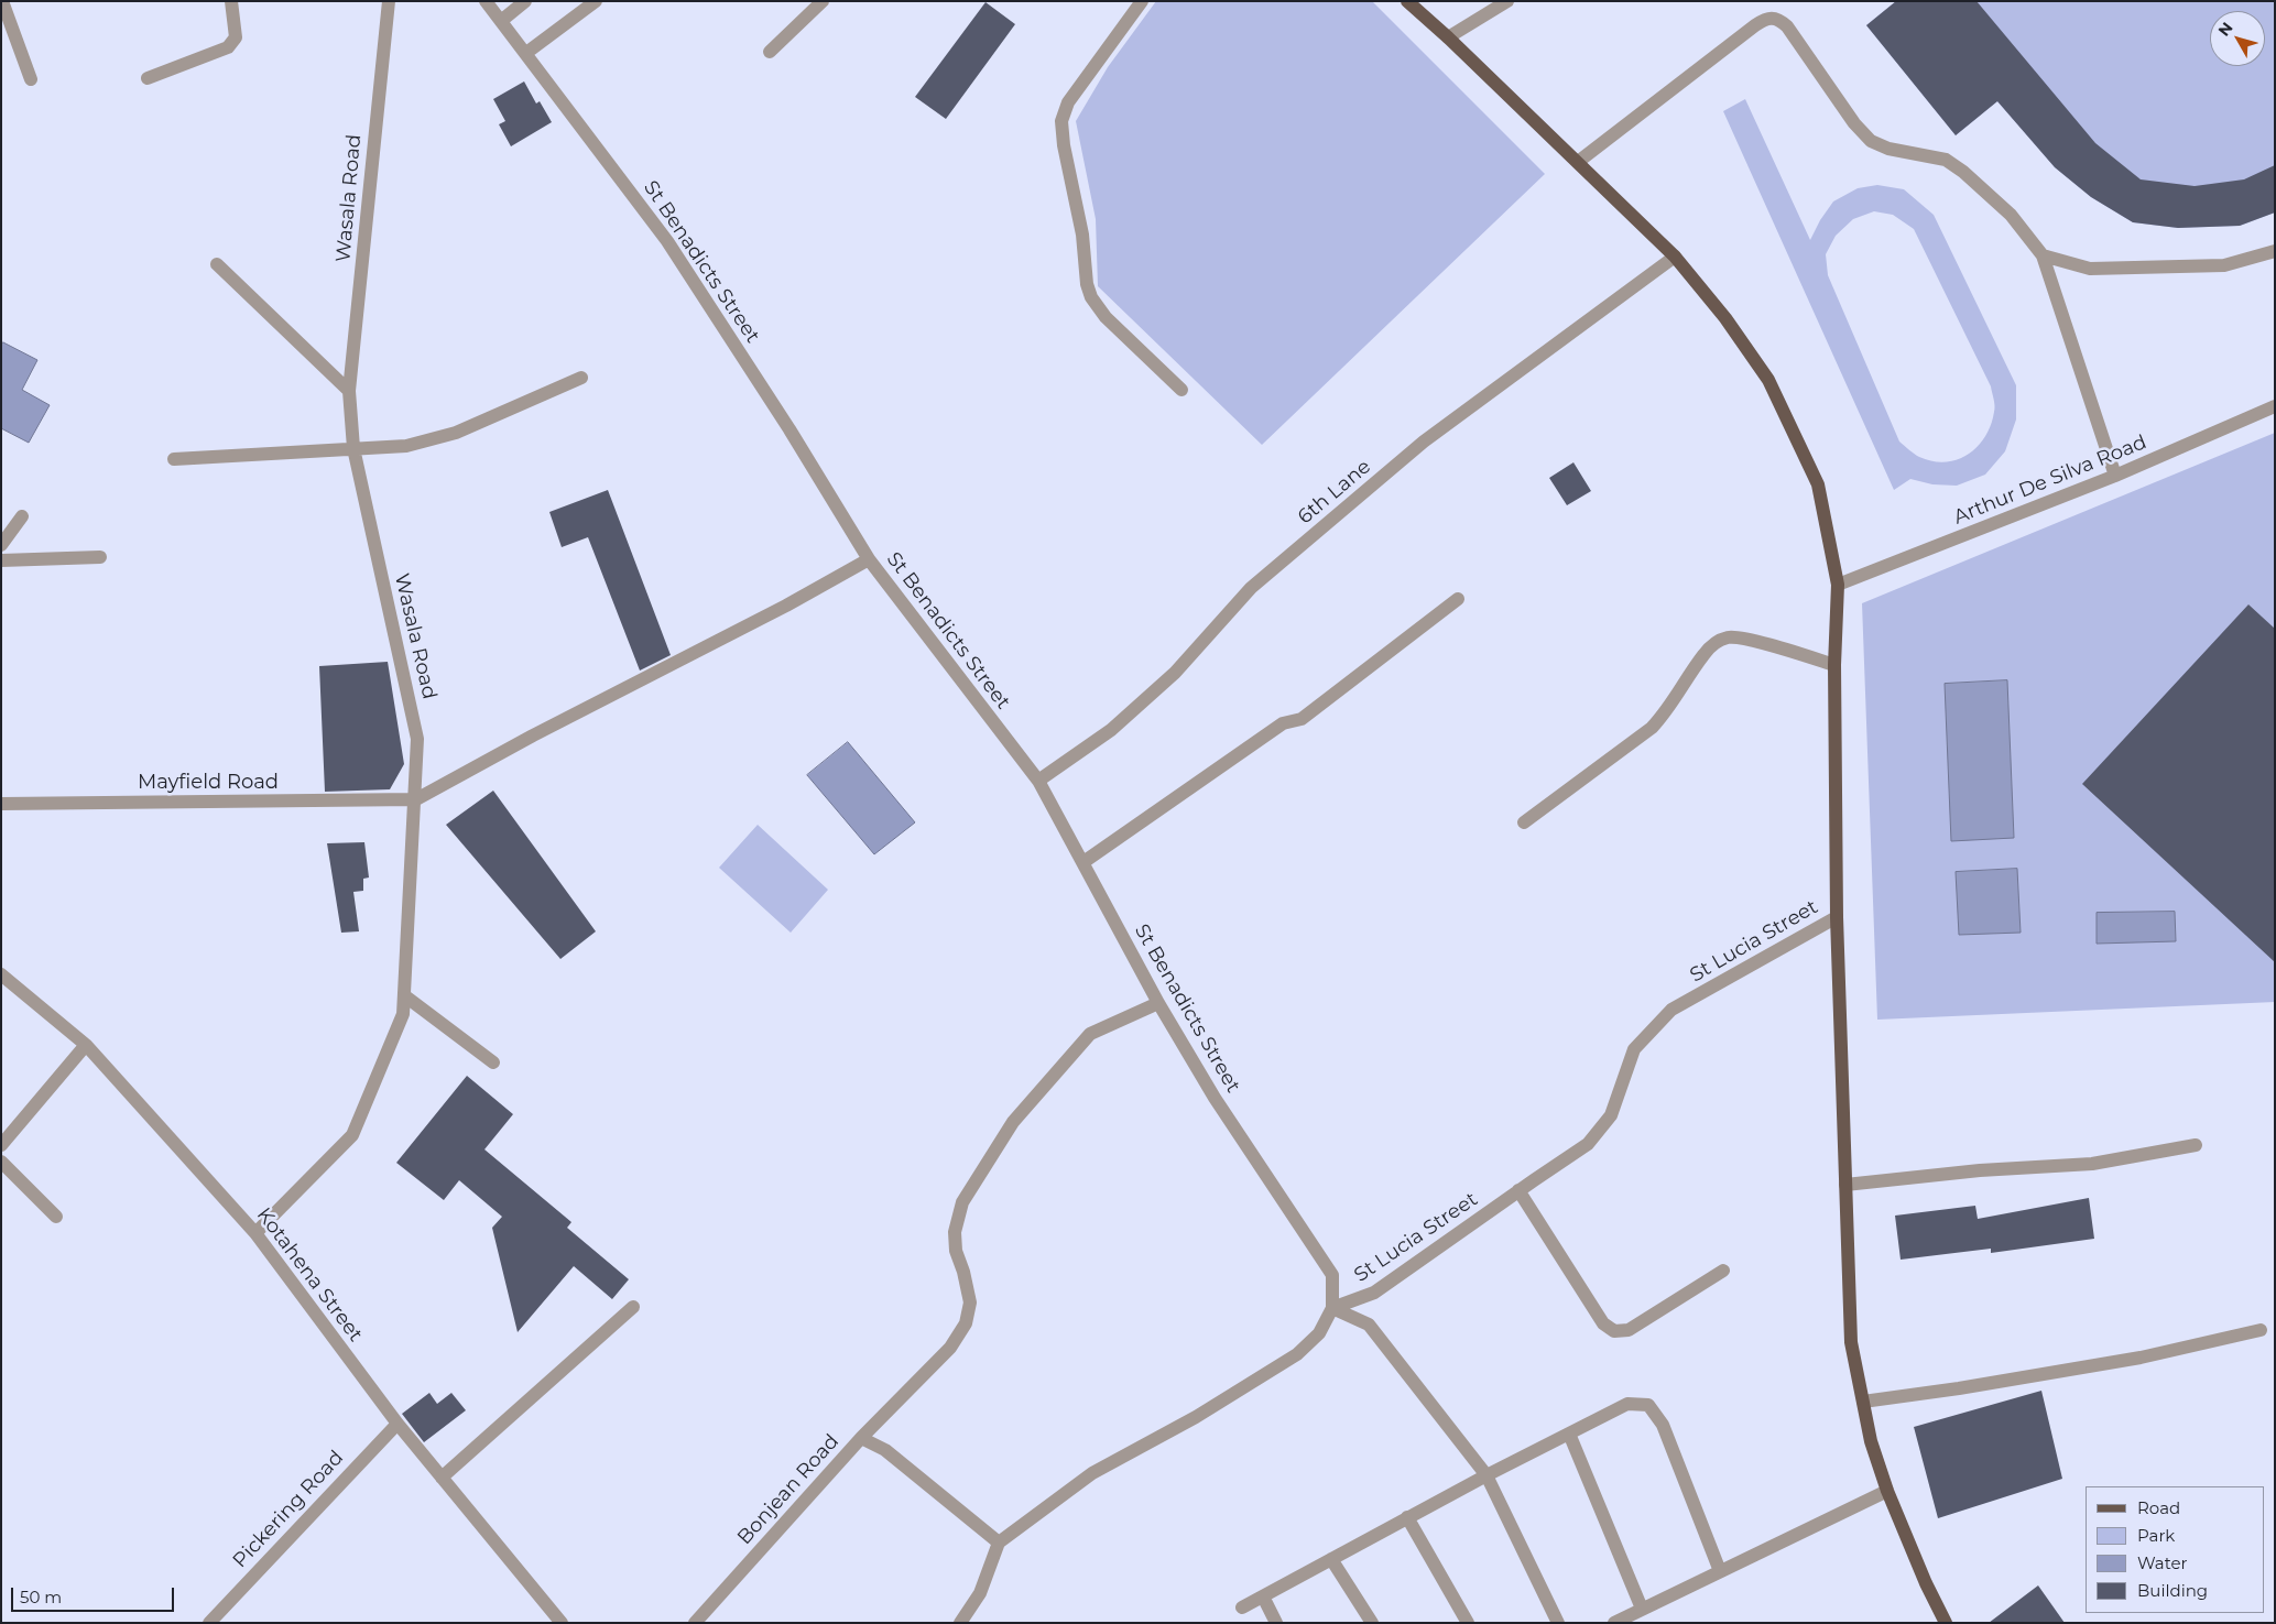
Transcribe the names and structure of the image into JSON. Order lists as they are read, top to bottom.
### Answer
{
  "streets": {
    "street": [
      "Wasala Road",
      "St Benadicts Street",
      "Arthur De Silva Road",
      "6th Lane",
      "Mayfield Road",
      "St Lucia Street",
      "Kotahena Street",
      "Bonjean Road",
      "Pickering Road"
    ]
  },
  "crossings": [
    ["Wasala Road", "Mayfield Road"],
    ["Wasala Road", "Kotahena Street"],
    ["St Benadicts Street", "6th Lane"],
    ["St Benadicts Street", "St Lucia Street"],
    ["Kotahena Street", "Pickering Road"]
  ],
  "legend": [
    "Road",
    "Park",
    "Water",
    "Building"
  ],
  "scale_bar": "50 m",
  "north": "top left"
}
